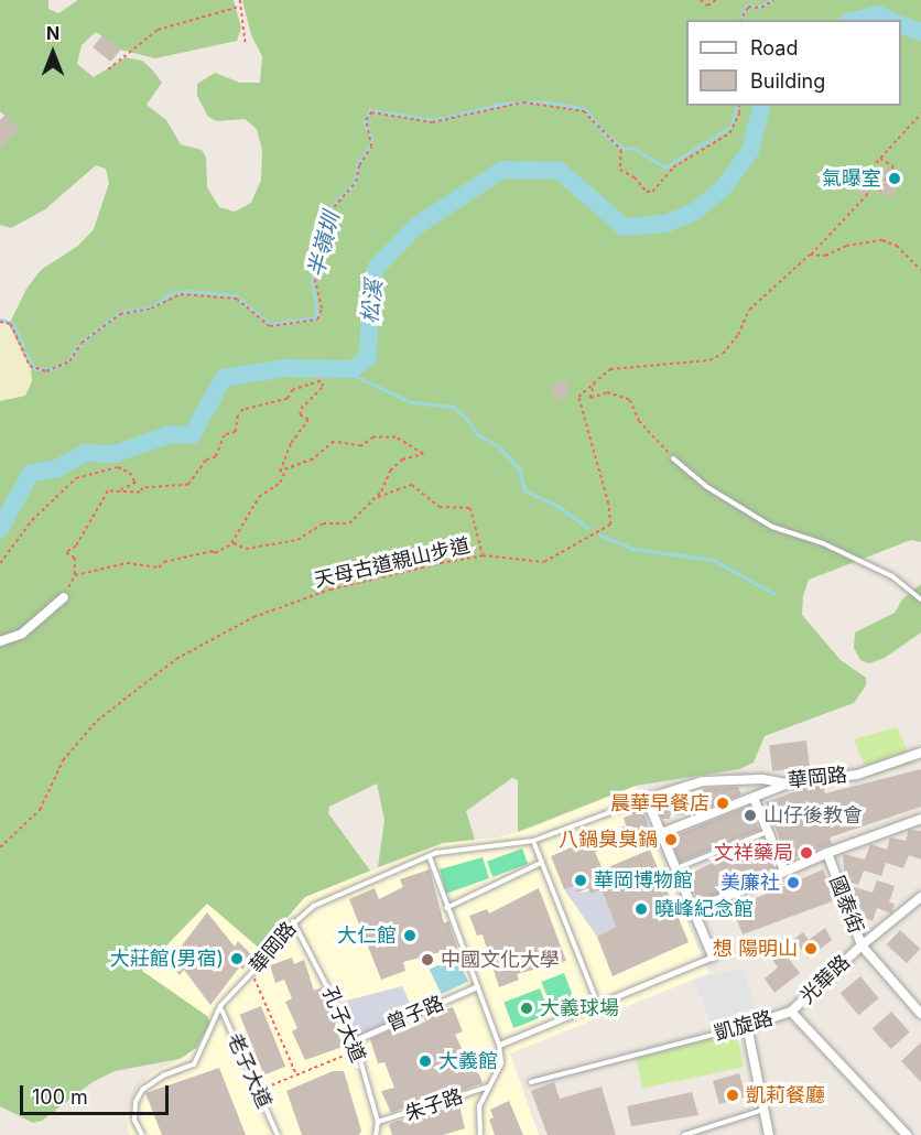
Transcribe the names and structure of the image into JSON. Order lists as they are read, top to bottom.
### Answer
{
  "streets": {
    "street": [
      "華岡路",
      "國泰街",
      "光華路",
      "曾子路",
      "凱旋路"
    ],
    "lane": ["孔子大道", "老子大道", "朱子路"],
    "path": ["天母古道親山步道"]
  },
  "crossings": [
    ["華岡路", "孔子大道"],
    ["華岡路", "老子大道"],
    ["國泰街", "光華路"],
    ["光華路", "凱旋路"],
    ["曾子路", "孔子大道"],
    ["孔子大道", "朱子路"]
  ],
  "water": ["半嶺圳", "松溪"],
  "places": [
    "氣曝室",
    "晨華早餐店",
    "山仔後教會",
    "八鍋臭臭鍋",
    "文祥藥局",
    "華岡博物館",
    "美廉社",
    "曉峰紀念館",
    "大仁館",
    "想 陽明山",
    "大莊館(男宿)",
    "中國文化大學",
    "大義球場",
    "大義館",
    "凱莉餐廳"
  ],
  "legend": ["Road", "Building"],
  "scale_bar": "100 m",
  "north": "top"
}
